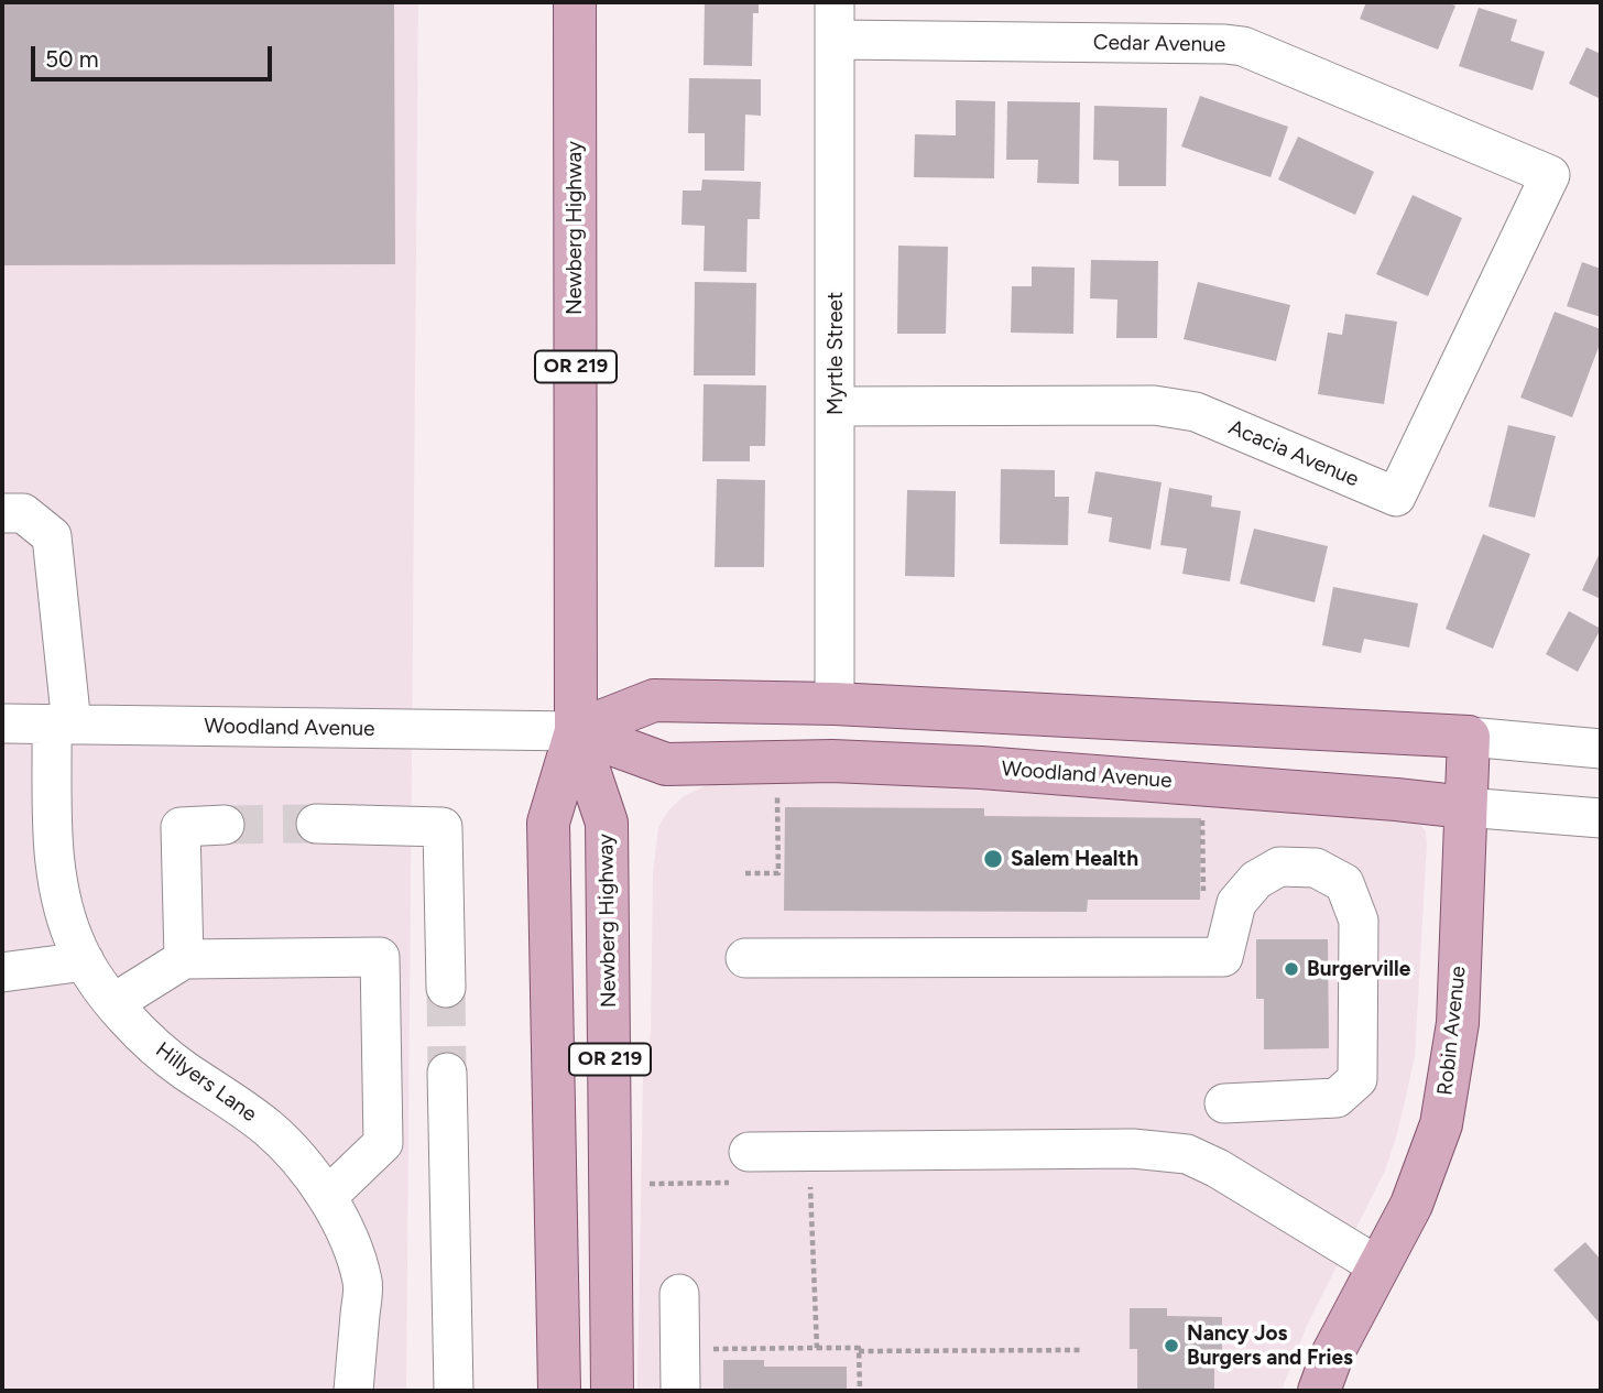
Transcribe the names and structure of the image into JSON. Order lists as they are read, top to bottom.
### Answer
{
  "streets": {
    "main road": [
      "Newberg Highway",
      "OR 219",
      "Woodland Avenue",
      "Robin Avenue"
    ],
    "street": [
      "Cedar Avenue",
      "Myrtle Street",
      "Acacia Avenue",
      "Hillyers Lane"
    ]
  },
  "crossings": [
    ["Cedar Avenue", "Myrtle Street"],
    ["Cedar Avenue", "Acacia Avenue"],
    ["Newberg Highway", "Woodland Avenue"],
    ["Myrtle Street", "Acacia Avenue"],
    ["Myrtle Street", "Woodland Avenue"],
    ["Woodland Avenue", "Robin Avenue"],
    ["Woodland Avenue", "Hillyers Lane"]
  ],
  "places": ["Salem Health", "Burgerville", "Nancy Jos Burgers and Fries"],
  "scale_bar": "50 m"
}
